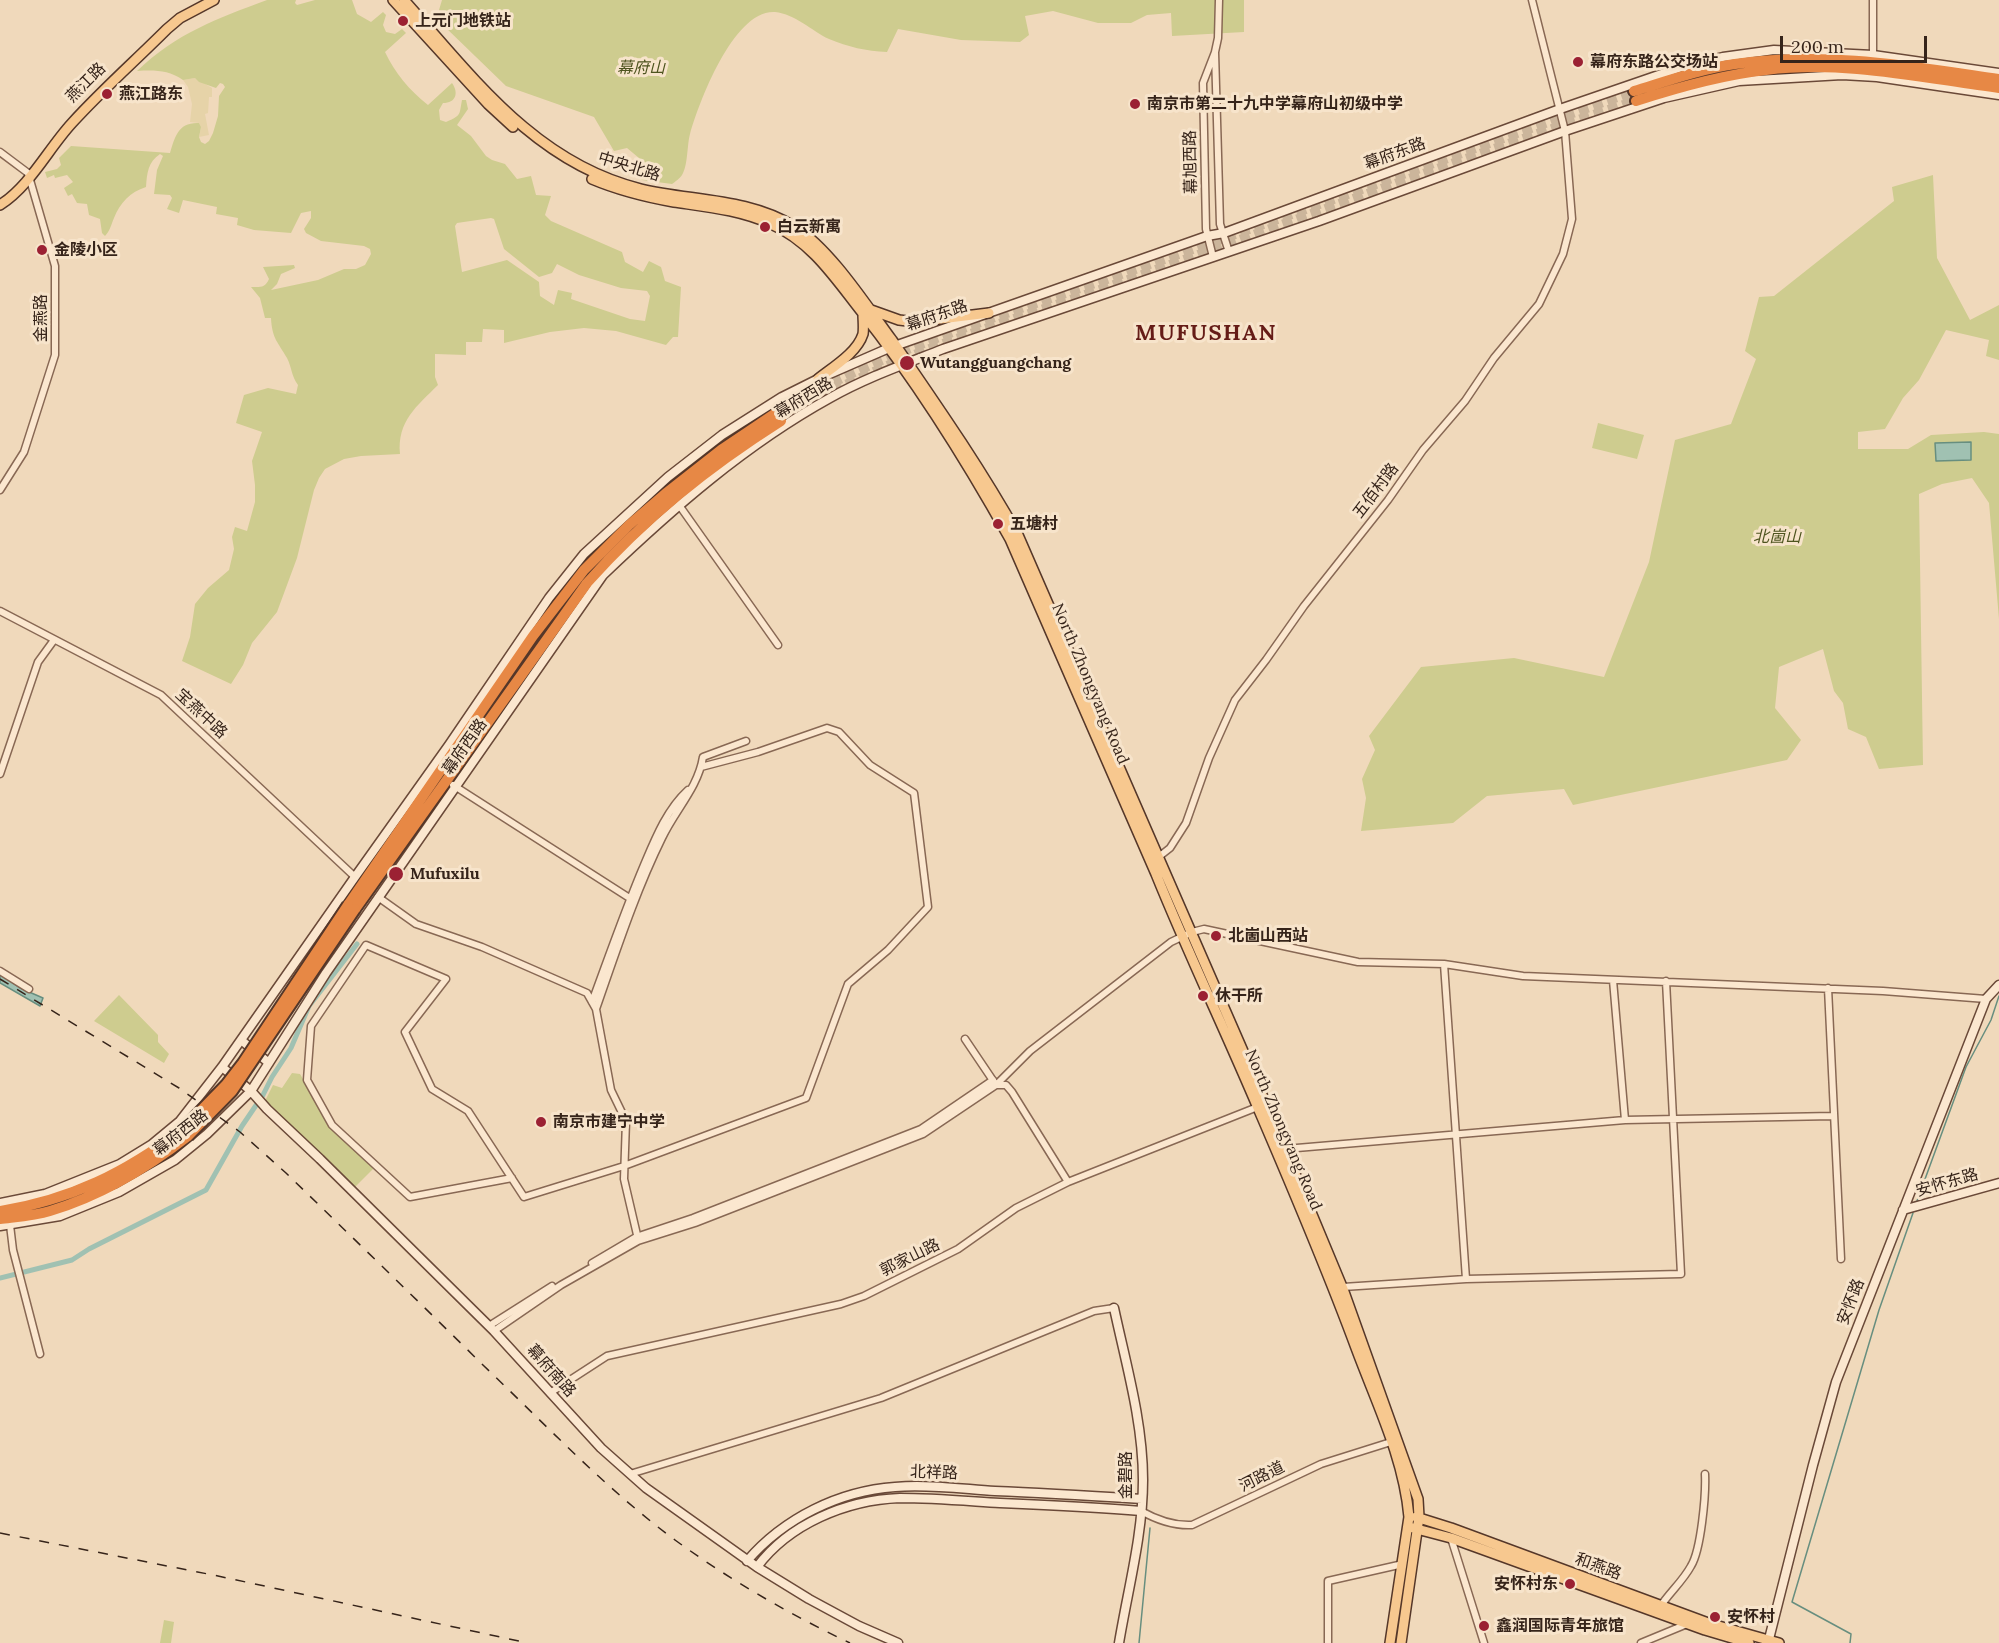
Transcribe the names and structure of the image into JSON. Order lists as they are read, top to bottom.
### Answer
{
  "streets": {
    "highway": ["幕府西路"],
    "main road": [
      "燕江路",
      "幕府东路",
      "中央北路",
      "North Zhongyang Road",
      "安怀东路",
      "安怀路",
      "幕府南路",
      "北祥路",
      "金碧路",
      "和燕路"
    ],
    "street": [
      "幕旭西路",
      "金燕路",
      "五佰村路",
      "宝燕中路",
      "郭家山路",
      "河路道"
    ]
  },
  "crossings": [
    ["燕江路", "金燕路"],
    ["幕府东路", "幕旭西路"],
    ["幕府东路", "幕府西路"],
    ["幕府东路", "五佰村路"],
    ["幕府东路", "North Zhongyang Road"],
    ["幕旭西路", "幕府西路"],
    ["中央北路", "North Zhongyang Road"],
    ["幕府西路", "North Zhongyang Road"],
    ["幕府西路", "宝燕中路"],
    ["幕府西路", "幕府南路"],
    ["五佰村路", "North Zhongyang Road"],
    ["North Zhongyang Road", "郭家山路"],
    ["North Zhongyang Road", "河路道"],
    ["North Zhongyang Road", "和燕路"],
    ["安怀东路", "安怀路"],
    ["郭家山路", "幕府南路"],
    ["安怀路", "和燕路"],
    ["幕府南路", "北祥路"],
    ["北祥路", "金碧路"],
    ["北祥路", "河路道"],
    ["金碧路", "河路道"]
  ],
  "districts": ["MUFUSHAN"],
  "parks": ["幕府山", "北崮山"],
  "places": [
    "上元门地铁站",
    "幕府东路公交场站",
    "燕江路东",
    "南京市第二十九中学幕府山初级中学",
    "白云新寓",
    "金陵小区",
    "Wutangguangchang",
    "五塘村",
    "Mufuxilu",
    "北崮山西站",
    "休干所",
    "南京市建宁中学",
    "安怀村东",
    "安怀村",
    "鑫润国际青年旅馆"
  ],
  "scale_bar": "200 m"
}
